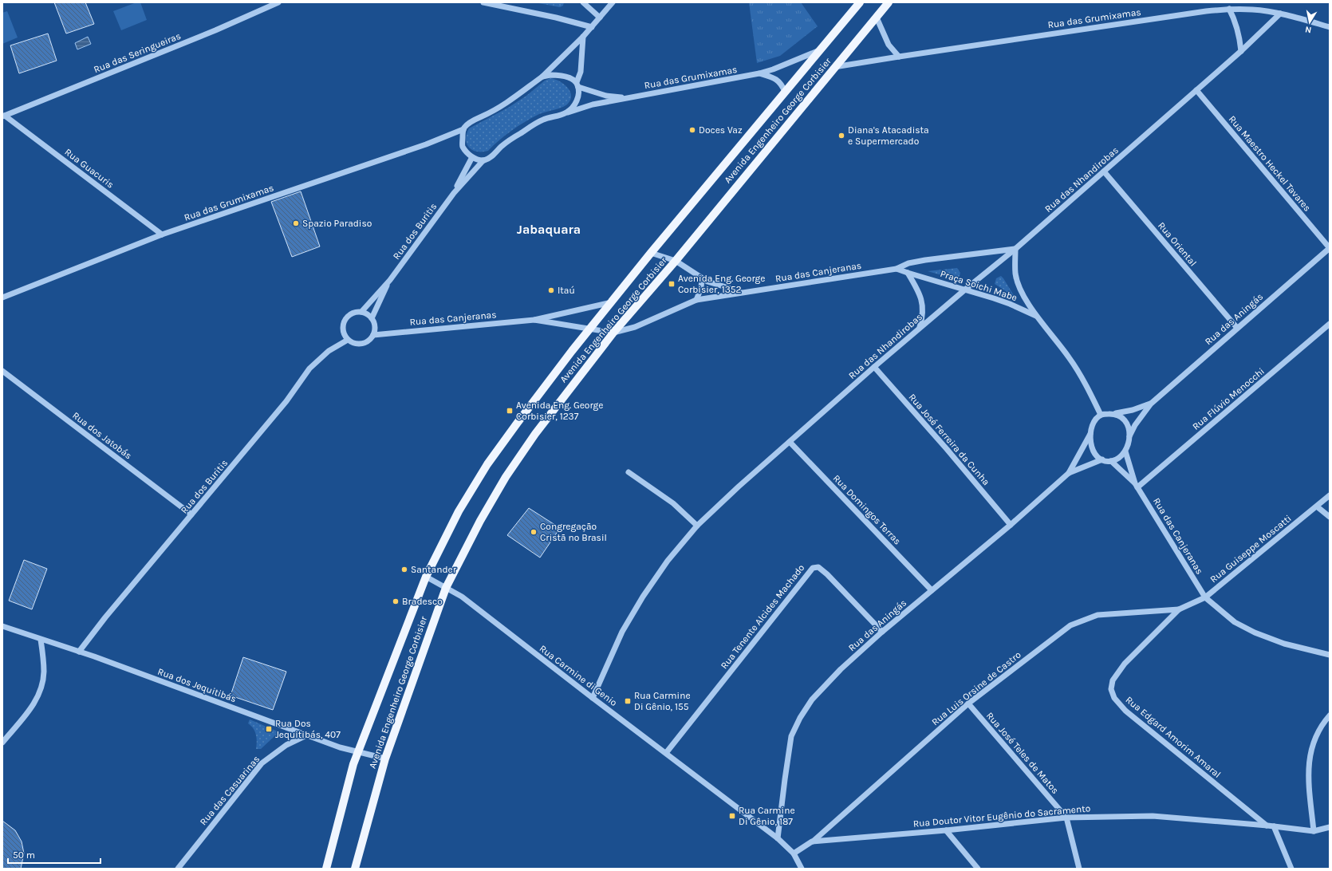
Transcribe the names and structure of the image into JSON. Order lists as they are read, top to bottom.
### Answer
{
  "streets": {
    "main road": ["Avenida Engenheiro George Corbisier"],
    "street": [
      "Rua das Grumixamas",
      "Rua das Seringueiras",
      "Rua Maestro Heckel Tavares",
      "Rua Guacuris",
      "Rua das Nhandirobas",
      "Rua dos Buritis",
      "Rua Oriental",
      "Rua das Canjeranas",
      "Praça Soichi Mabe",
      "Rua das Aningás",
      "Rua Flúvio Menocchi",
      "Rua dos Jatobás",
      "Rua José Ferreira da Cunha",
      "Rua Domingos Terras",
      "Rua Guiseppe Moscatti",
      "Rua Tenente Alcides Machado",
      "Rua Carmine di Genio",
      "Rua dos Jequitibás",
      "Rua Luis Orsine de Castro",
      "Rua Edgard Amorim Amaral",
      "Rua José Teles de Matos",
      "Rua das Casuarinas",
      "Rua Doutor Vitor Eugênio do Sacramento"
    ]
  },
  "crossings": [
    ["Rua das Grumixamas", "Avenida Engenheiro George Corbisier"],
    ["Rua das Grumixamas", "Rua Guacuris"],
    ["Rua das Grumixamas", "Rua das Nhandirobas"],
    ["Rua das Grumixamas", "Rua dos Buritis"],
    ["Rua das Seringueiras", "Rua Guacuris"],
    ["Avenida Engenheiro George Corbisier", "Rua das Canjeranas"],
    ["Avenida Engenheiro George Corbisier", "Rua Carmine di Genio"],
    ["Avenida Engenheiro George Corbisier", "Rua dos Jequitibás"],
    ["Rua Maestro Heckel Tavares", "Rua das Nhandirobas"],
    ["Rua Maestro Heckel Tavares", "Rua das Aningás"],
    ["Rua das Nhandirobas", "Rua Oriental"],
    ["Rua das Nhandirobas", "Praça Soichi Mabe"],
    ["Rua das Nhandirobas", "Rua José Ferreira da Cunha"],
    ["Rua das Nhandirobas", "Rua Domingos Terras"],
    ["Rua das Nhandirobas", "Rua Carmine di Genio"],
    ["Rua dos Buritis", "Rua das Canjeranas"],
    ["Rua dos Buritis", "Rua dos Jatobás"],
    ["Rua dos Buritis", "Rua dos Jequitibás"],
    ["Rua Oriental", "Rua das Aningás"],
    ["Rua das Canjeranas", "Praça Soichi Mabe"],
    ["Rua das Canjeranas", "Rua das Aningás"],
    ["Rua das Canjeranas", "Rua Flúvio Menocchi"],
    ["Rua das Canjeranas", "Rua Guiseppe Moscatti"],
    ["Rua das Aningás", "Rua José Ferreira da Cunha"],
    ["Rua das Aningás", "Rua Domingos Terras"],
    ["Rua das Aningás", "Rua Tenente Alcides Machado"],
    ["Rua das Aningás", "Rua Carmine di Genio"],
    ["Rua Guiseppe Moscatti", "Rua Luis Orsine de Castro"],
    ["Rua Guiseppe Moscatti", "Rua Edgard Amorim Amaral"],
    ["Rua Tenente Alcides Machado", "Rua Carmine di Genio"],
    ["Rua Carmine di Genio", "Rua Doutor Vitor Eugênio do Sacramento"],
    ["Rua dos Jequitibás", "Rua das Casuarinas"],
    ["Rua Luis Orsine de Castro", "Rua Edgard Amorim Amaral"],
    ["Rua Luis Orsine de Castro", "Rua José Teles de Matos"],
    ["Rua Luis Orsine de Castro", "Rua Doutor Vitor Eugênio do Sacramento"],
    ["Rua Edgard Amorim Amaral", "Rua Doutor Vitor Eugênio do Sacramento"],
    ["Rua José Teles de Matos", "Rua Doutor Vitor Eugênio do Sacramento"]
  ],
  "districts": ["Jabaquara"],
  "places": {
    "other": [
      "Doces Vaz",
      "Diana's Atacadista e Supermercado",
      "Spazio Paradiso",
      "Itaú",
      "Congregação Cristã no Brasil",
      "Santander",
      "Bradesco"
    ],
    "transit": [
      "Avenida Eng. George Corbisier, 1352",
      "Avenida Eng. George Corbisier, 1237",
      "Rua Carmine Di Gênio, 155",
      "Rua Dos Jequitibás, 407",
      "Rua Carmine Di Gênio, 187"
    ]
  },
  "scale_bar": "50 m",
  "north": "bottom"
}
